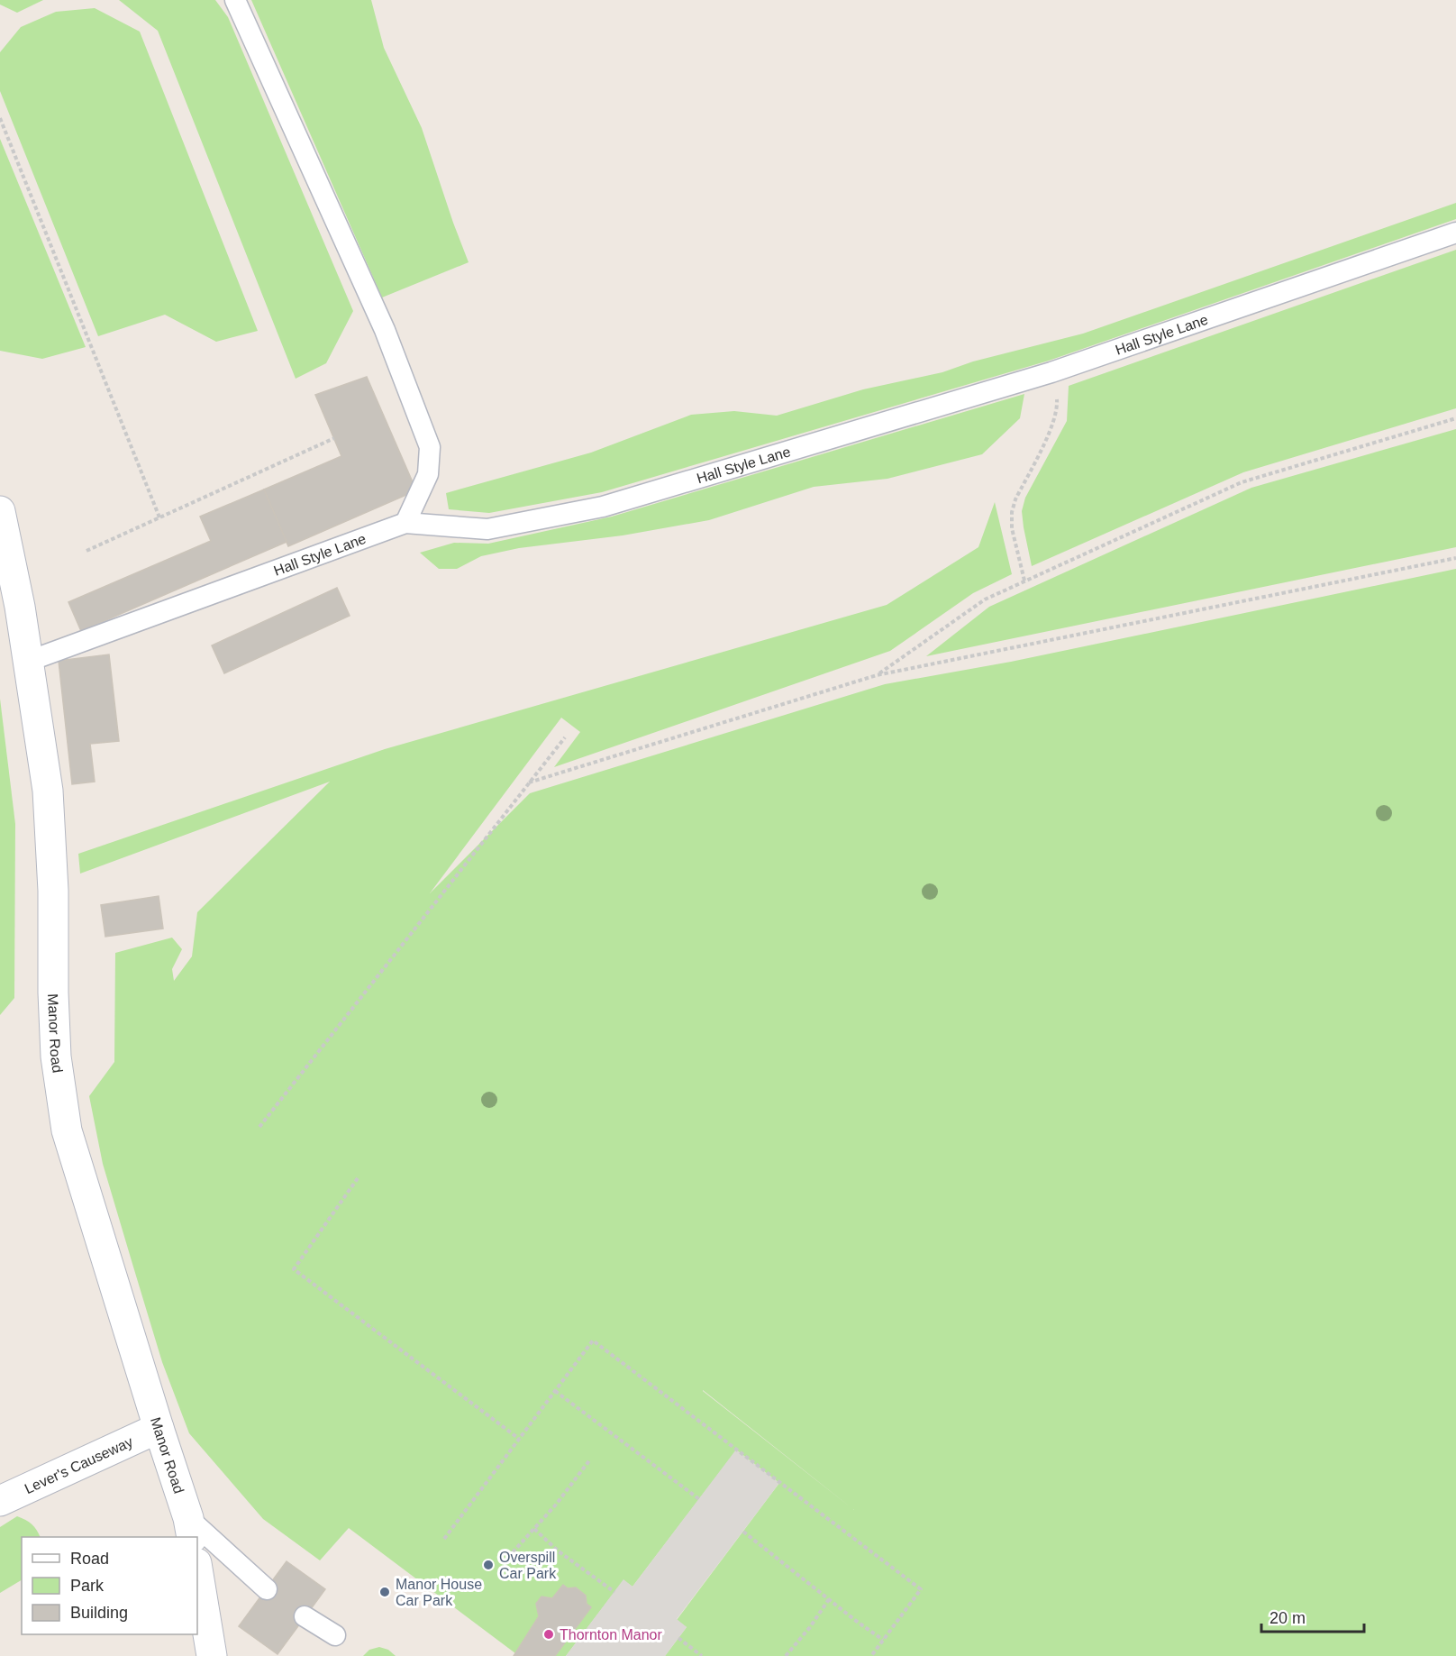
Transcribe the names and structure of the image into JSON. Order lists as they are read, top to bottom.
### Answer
{
  "streets": {
    "street": ["Manor Road", "Lever's Causeway"],
    "lane": ["Hall Style Lane"]
  },
  "crossings": [
    ["Hall Style Lane", "Manor Road"],
    ["Manor Road", "Lever's Causeway"]
  ],
  "places": ["Overspill Car Park", "Manor House Car Park", "Thornton Manor"],
  "legend": ["Road", "Park", "Building"],
  "scale_bar": "20 m"
}
